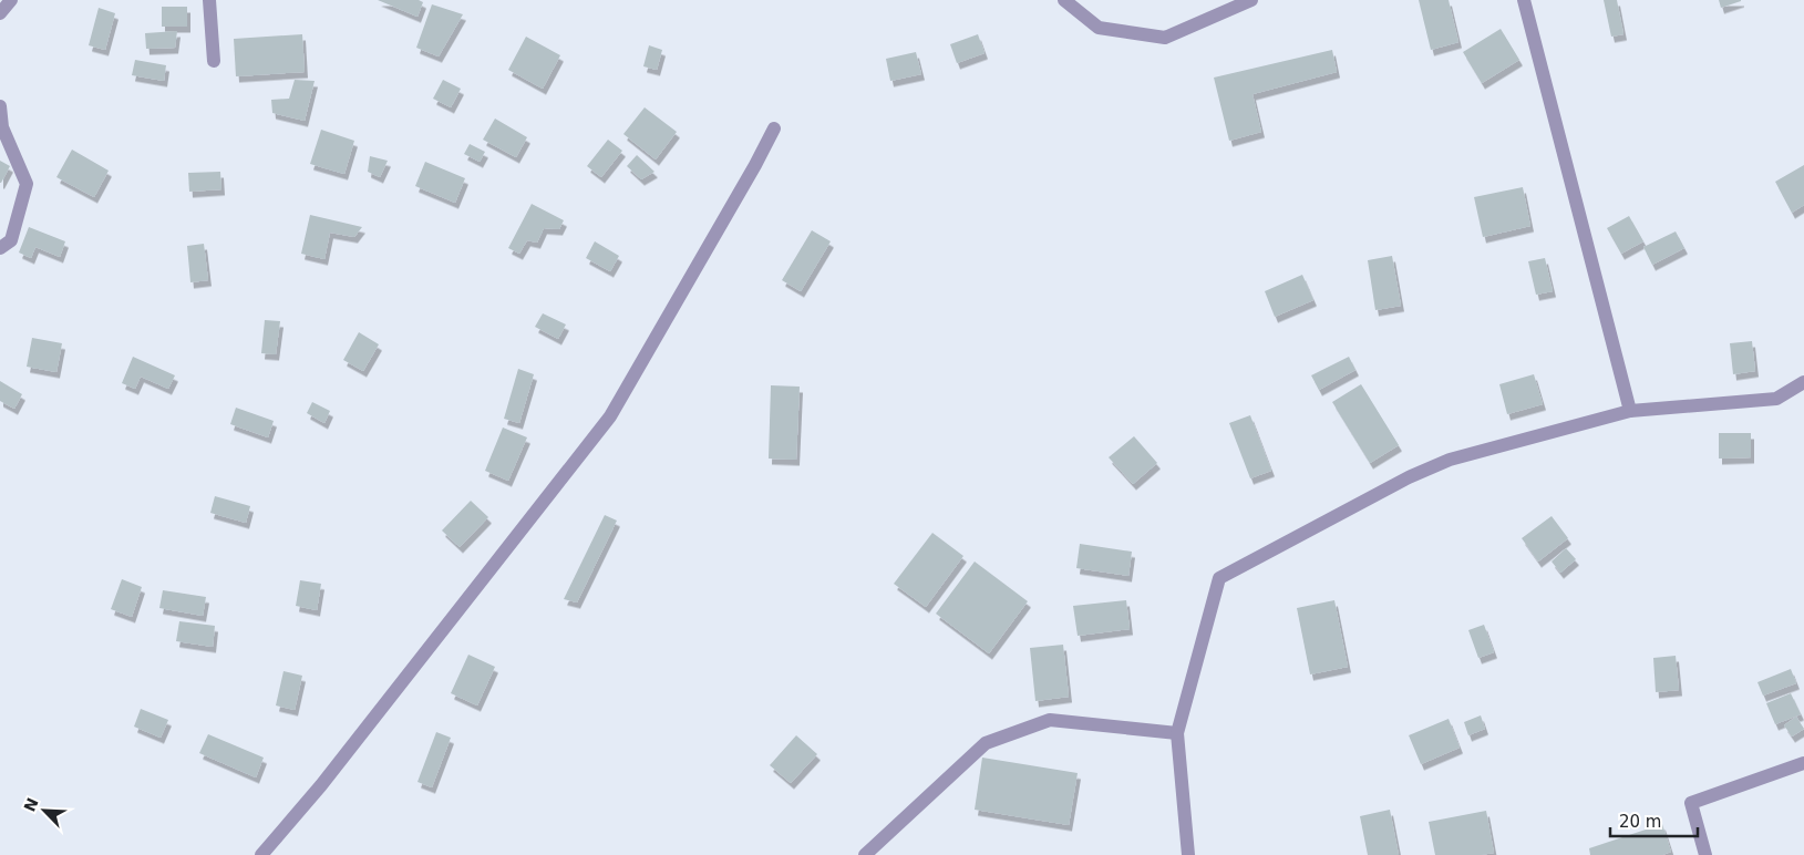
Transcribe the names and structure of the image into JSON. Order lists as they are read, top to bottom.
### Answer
{
  "scale_bar": "20 m",
  "north": "top left"
}
